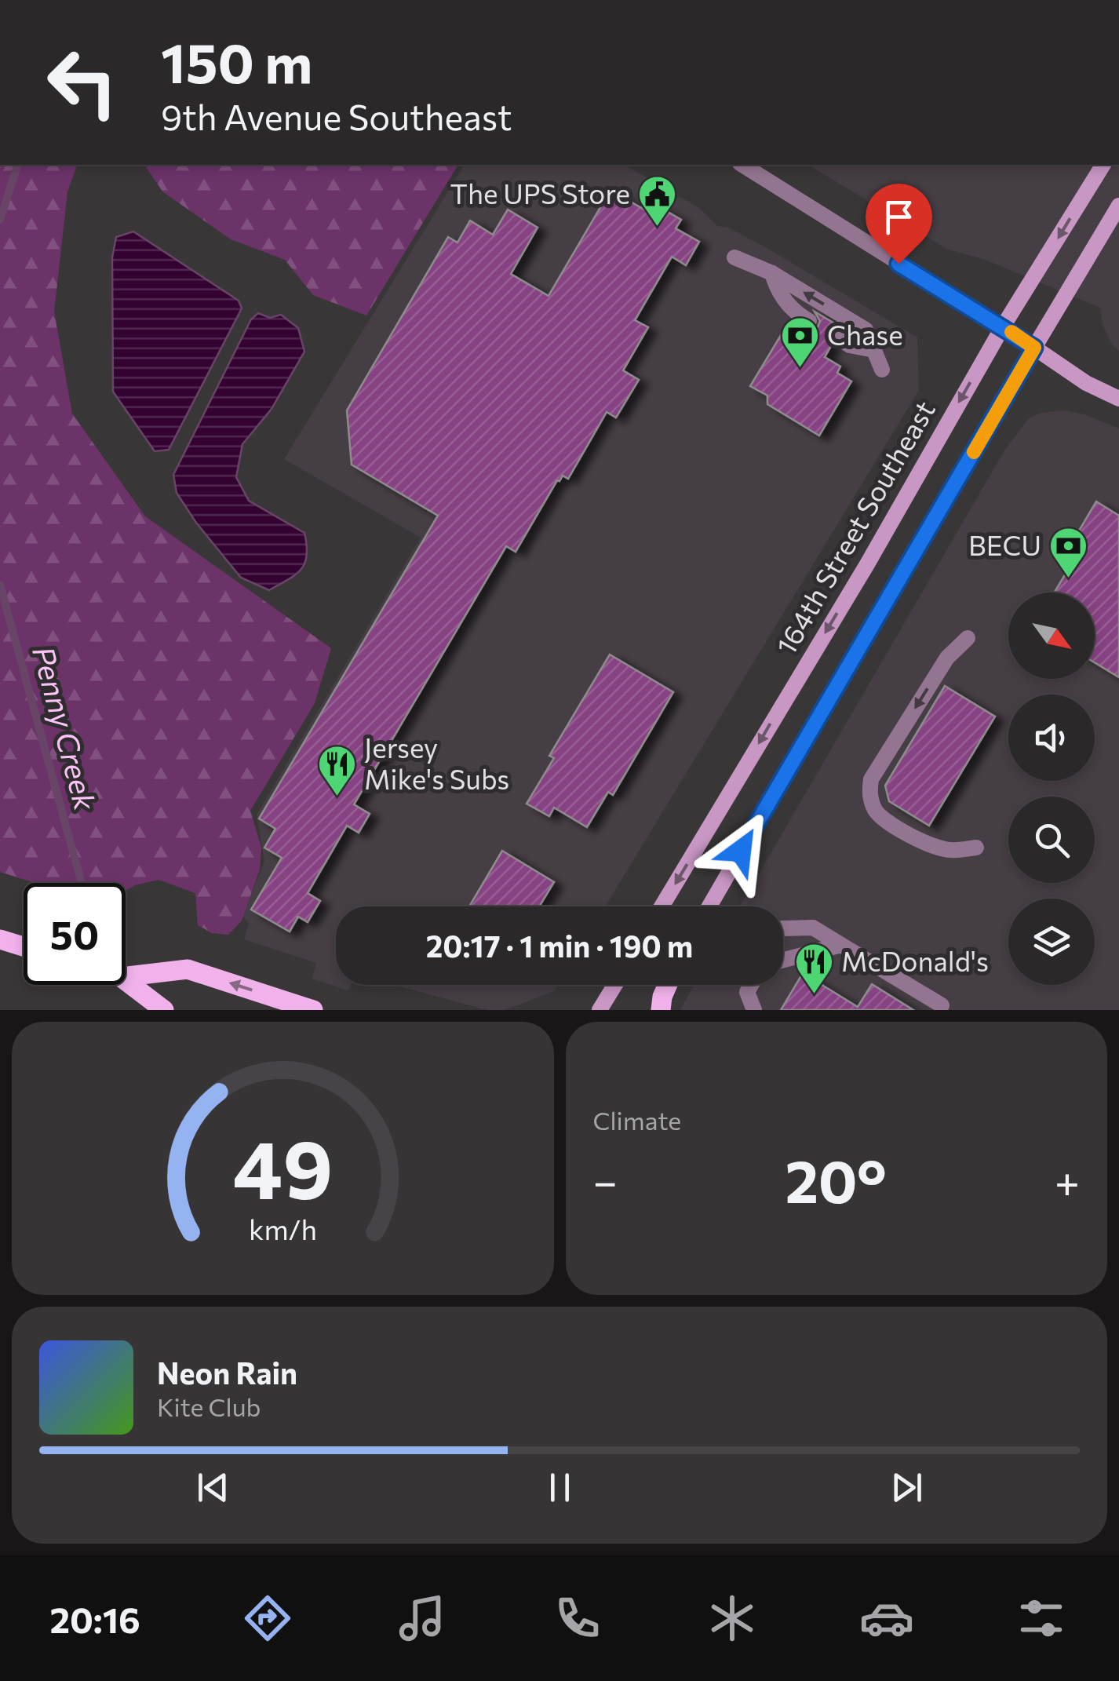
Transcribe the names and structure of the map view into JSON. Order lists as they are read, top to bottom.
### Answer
{
  "streets": {
    "main road": ["164th Street Southeast"]
  },
  "water": ["Penny Creek"],
  "places": {
    "public building": ["The UPS Store"],
    "bank": ["Chase", "BECU"],
    "restaurant": ["Jersey Mike's Subs", "McDonald's"]
  },
  "north": "bottom right",
  "page": {
    "turn": ["150 m", "9th Avenue Southeast"],
    "limit": "50",
    "trip": "20:17 · 1 min · 190 m",
    "tile": "Climate",
    "heat": ["−", "20°", "+"],
    "song": ["Neon Rain", "Kite Club"],
    "tabs": "20:16",
    "gauge": ["49", "km/h"]
  }
}
